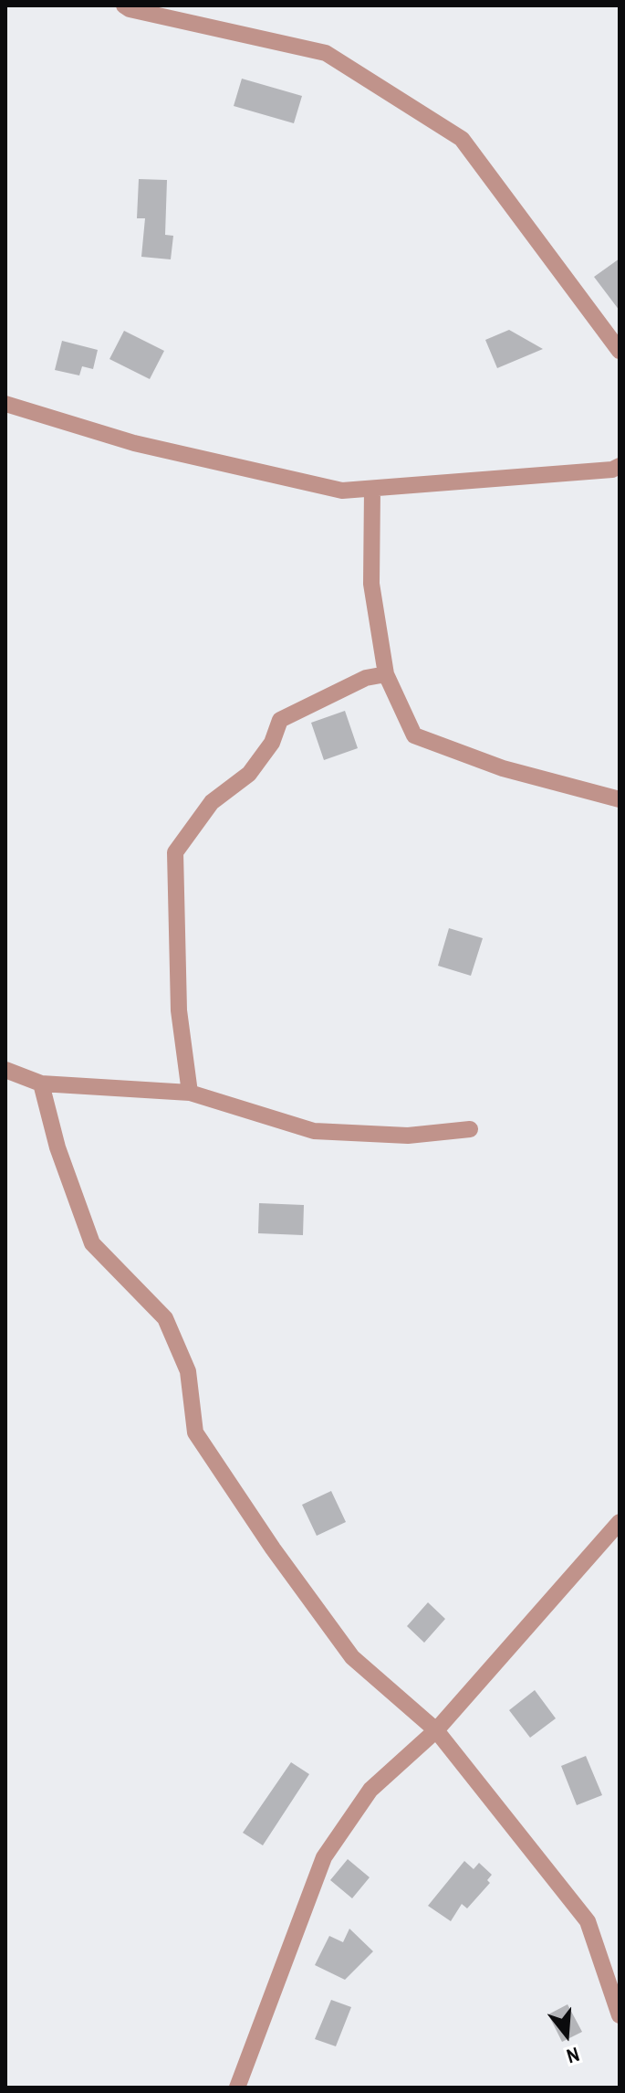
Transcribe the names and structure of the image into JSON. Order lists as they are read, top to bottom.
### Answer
{
  "north": "bottom"
}
